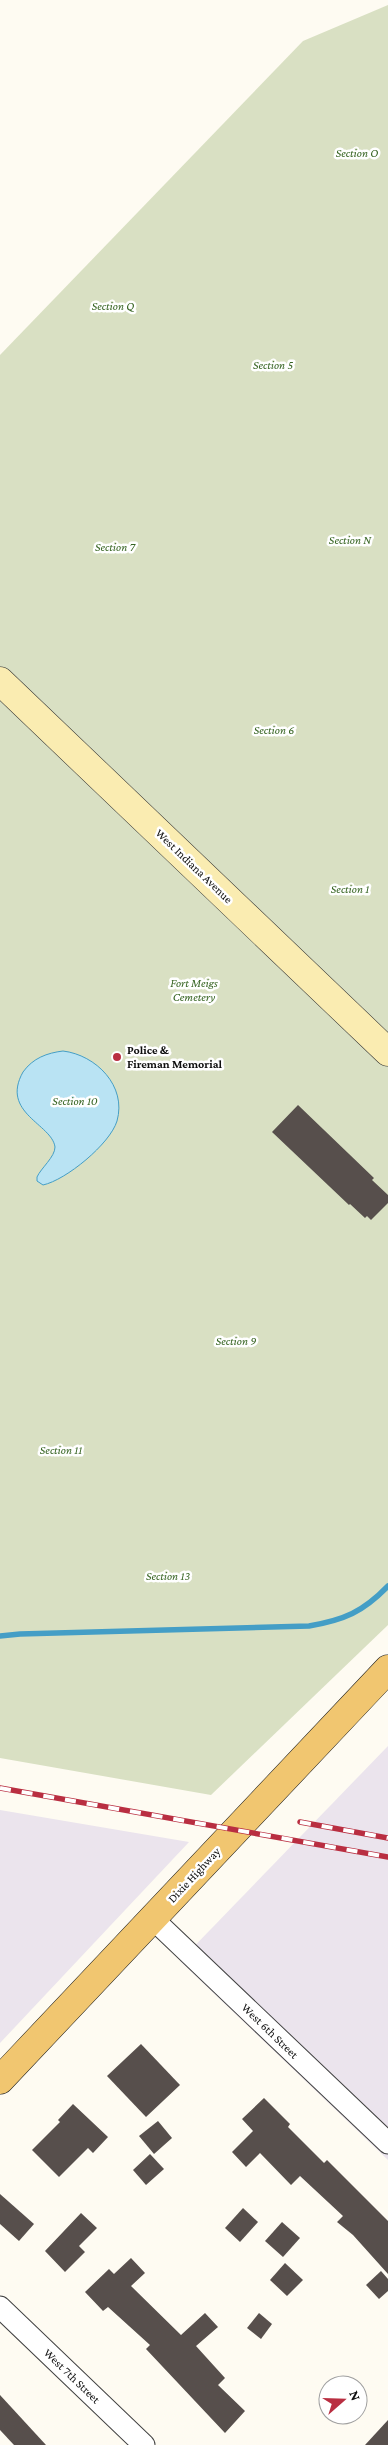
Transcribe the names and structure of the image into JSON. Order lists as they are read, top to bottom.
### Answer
{
  "streets": {
    "main road": ["West Indiana Avenue", "Dixie Highway"],
    "street": ["West 6th Street", "West 7th Street"]
  },
  "crossings": [
    ["Dixie Highway", "West 6th Street"]
  ],
  "parks": [
    "Section O",
    "Section Q",
    "Section 5",
    "Section N",
    "Section 7",
    "Section 6",
    "Section 1",
    "Fort Meigs Cemetery",
    "Section 10",
    "Section 9",
    "Section 11",
    "Section 13"
  ],
  "places": ["Police & Fireman Memorial"],
  "north": "right"
}
